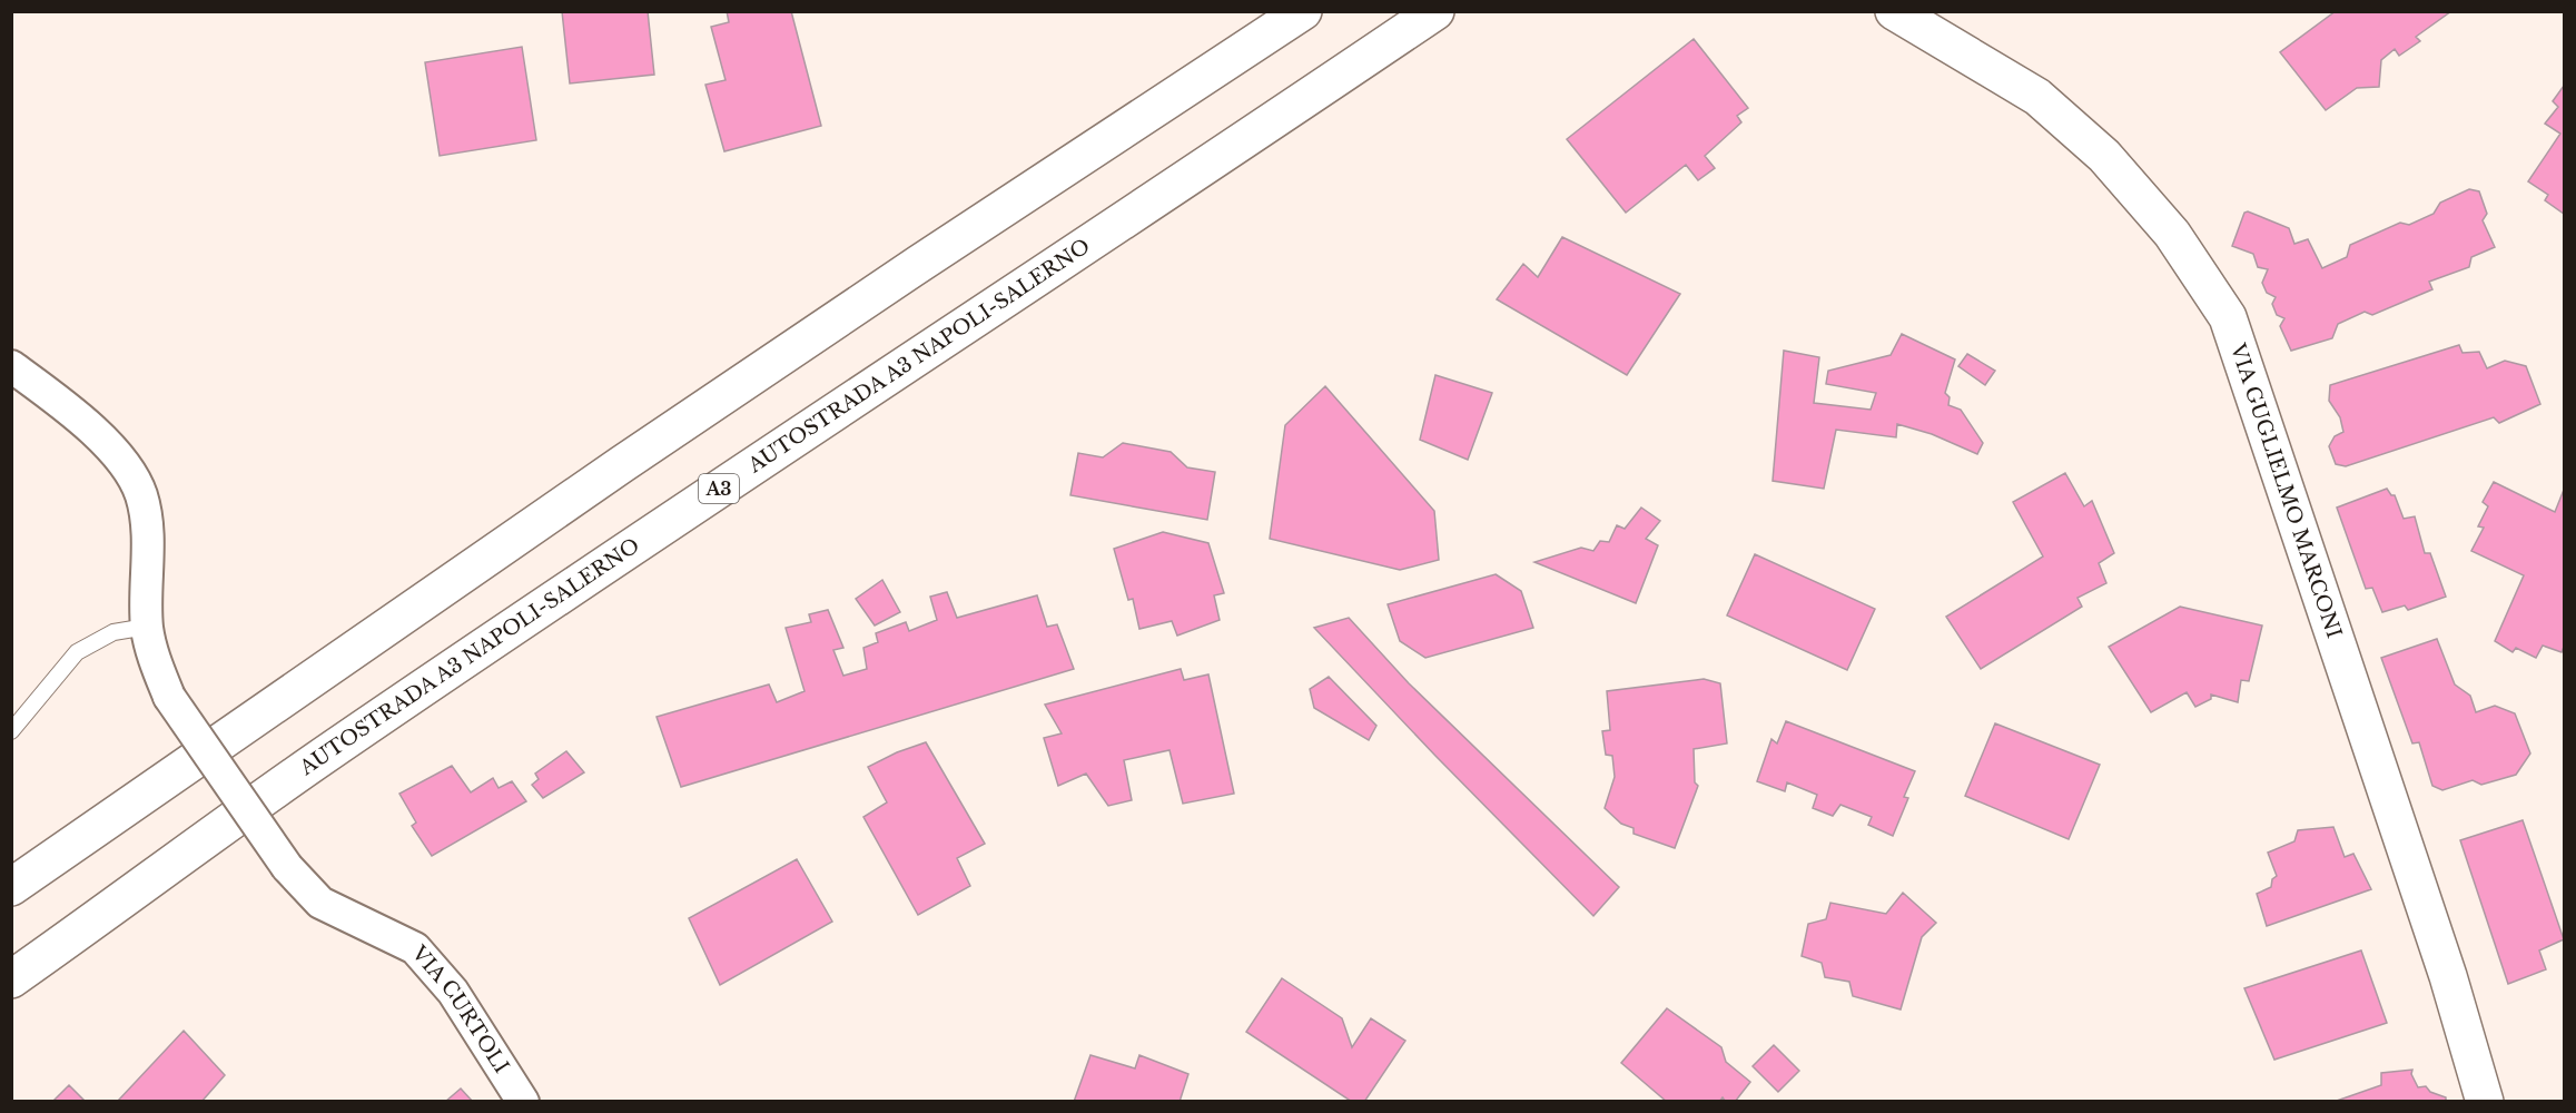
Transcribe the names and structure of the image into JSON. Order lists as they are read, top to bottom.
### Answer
{
  "streets": {
    "main road": ["AUTOSTRADA A3 NAPOLI-SALERNO", "A3", "VIA GUGLIELMO MARCONI"],
    "street": ["VIA CURTOLI"]
  }
}
